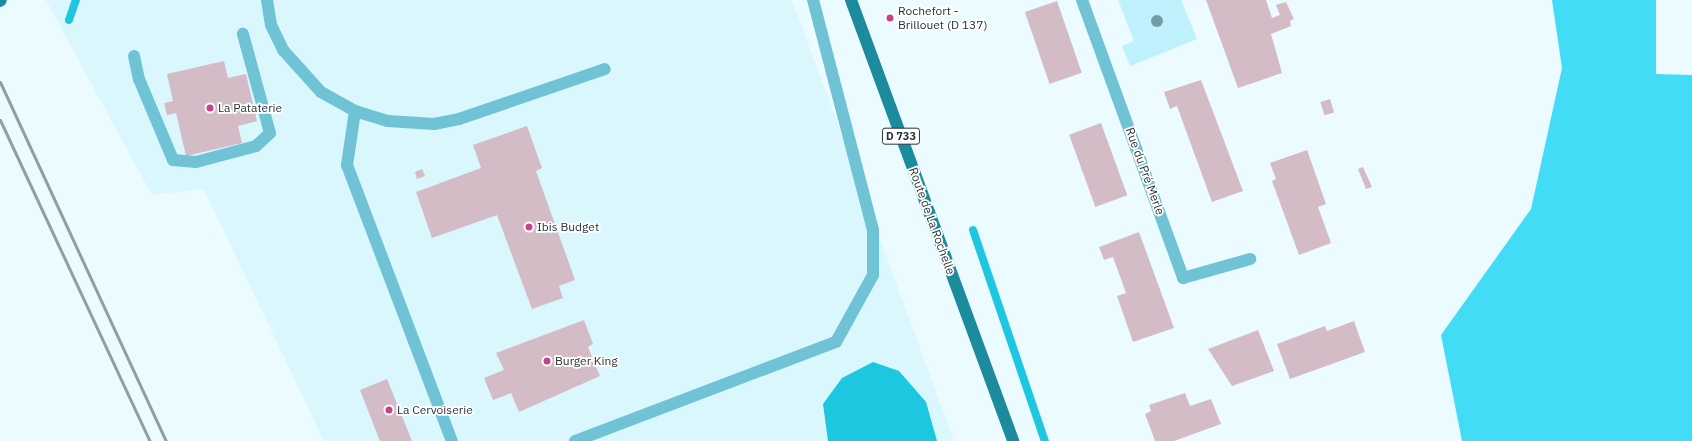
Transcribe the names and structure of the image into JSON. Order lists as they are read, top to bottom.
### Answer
{
  "streets": {
    "main road": ["D 733", "Route de La Rochelle"],
    "street": ["Rue du Pré Merle"]
  },
  "places": [
    "Rochefort - Brillouet (D 137)",
    "La Pataterie",
    "Ibis Budget",
    "Burger King",
    "La Cervoiserie"
  ]
}
